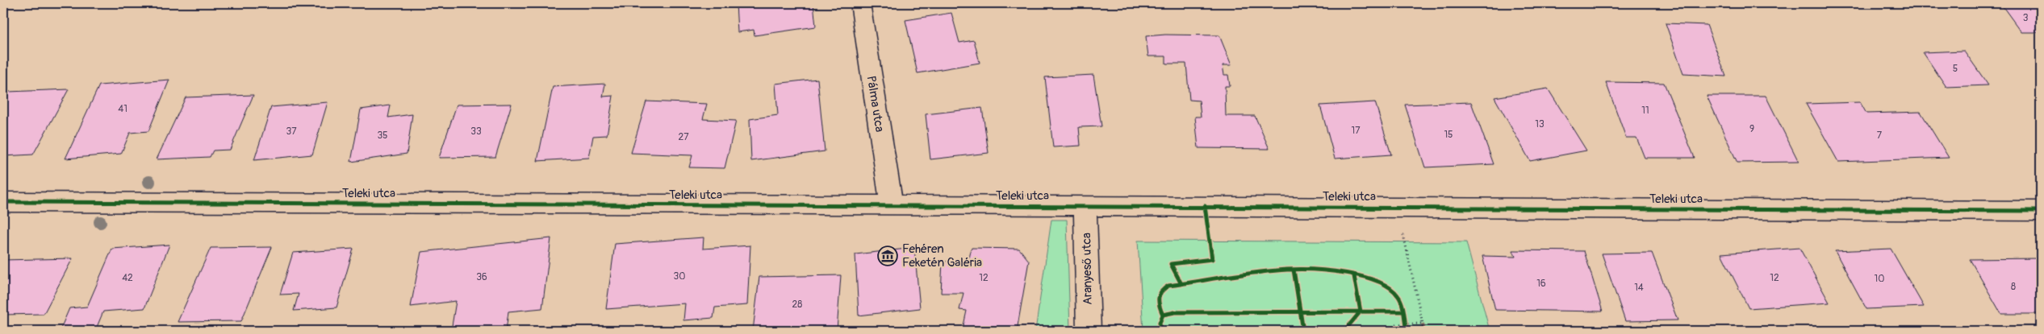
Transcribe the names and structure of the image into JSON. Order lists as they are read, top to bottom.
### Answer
{
  "streets": {
    "street": ["Pálma utca", "Teleki utca", "Aranyeső utca"]
  },
  "crossings": [
    ["Pálma utca", "Teleki utca"],
    ["Teleki utca", "Aranyeső utca"]
  ],
  "places": {
    "museum": ["Fehéren Feketén Galéria"]
  },
  "house_numbers": [
    "3",
    "5",
    "41",
    "11",
    "13",
    "9",
    "17",
    "37",
    "33",
    "15",
    "35",
    "7",
    "27",
    "30",
    "36",
    "42",
    "12",
    "12",
    "10",
    "16",
    "8",
    "14",
    "28"
  ]
}
